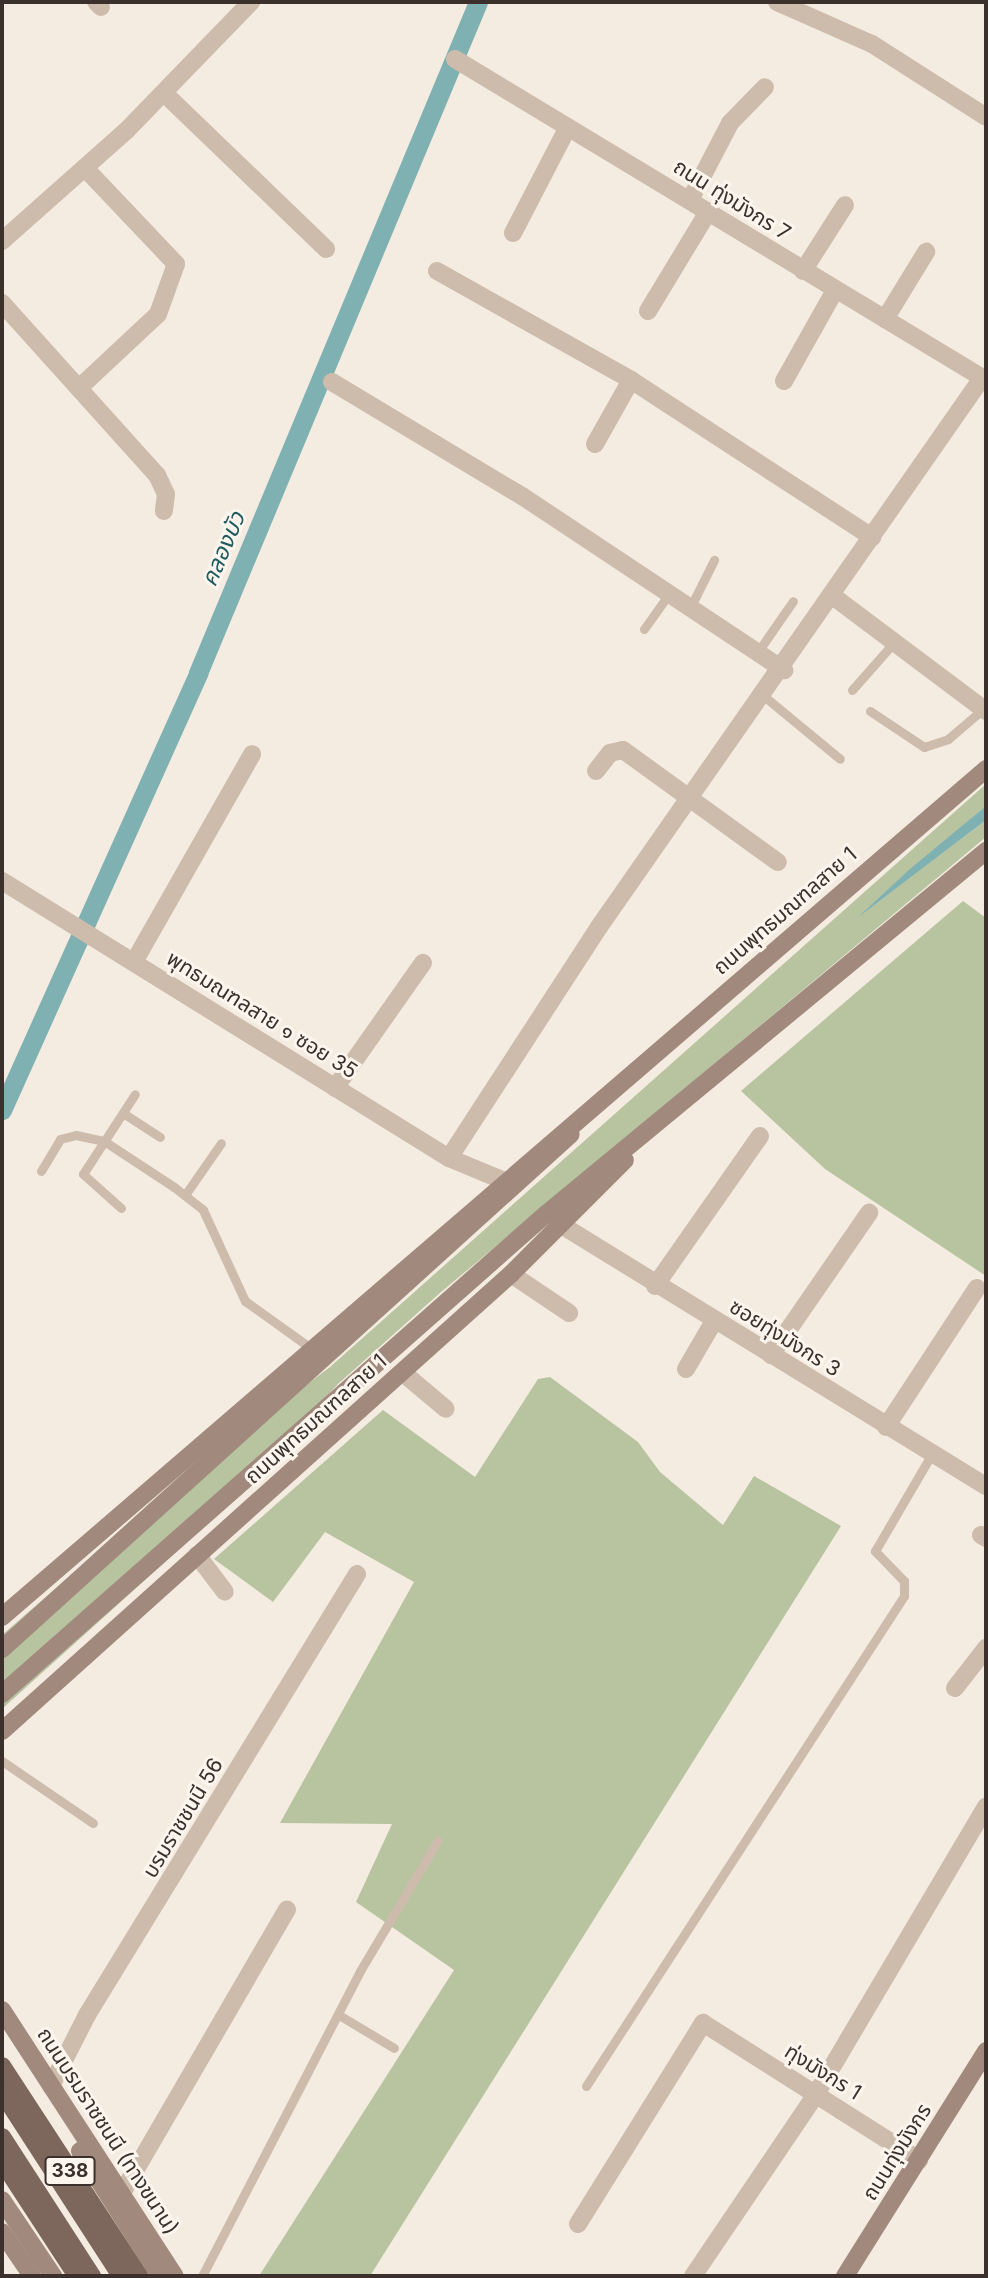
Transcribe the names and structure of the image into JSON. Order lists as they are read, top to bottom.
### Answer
{
  "streets": {
    "main road": [
      "ถนนพุทธมณฑลสาย 1",
      "ถนนบรมราชชนนี (ทางขนาน)",
      "ถนนทุ่งมังกร",
      "338"
    ],
    "street": [
      "ถนน ทุ่งมังกร 7",
      "พุทธมณฑลสาย ๑ ซอย 35",
      "ซอยทุ่งมังกร 3",
      "บรมราชชนนี 56",
      "ทุ่งมังกร 1"
    ]
  },
  "crossings": [
    ["ถนนพุทธมณฑลสาย 1", "พุทธมณฑลสาย ๑ ซอย 35"],
    ["ถนนพุทธมณฑลสาย 1", "ซอยทุ่งมังกร 3"],
    ["บรมราชชนนี 56", "ถนนบรมราชชนนี (ทางขนาน)"],
    ["ทุ่งมังกร 1", "ถนนทุ่งมังกร"]
  ],
  "water": ["คลองบัว"]
}
